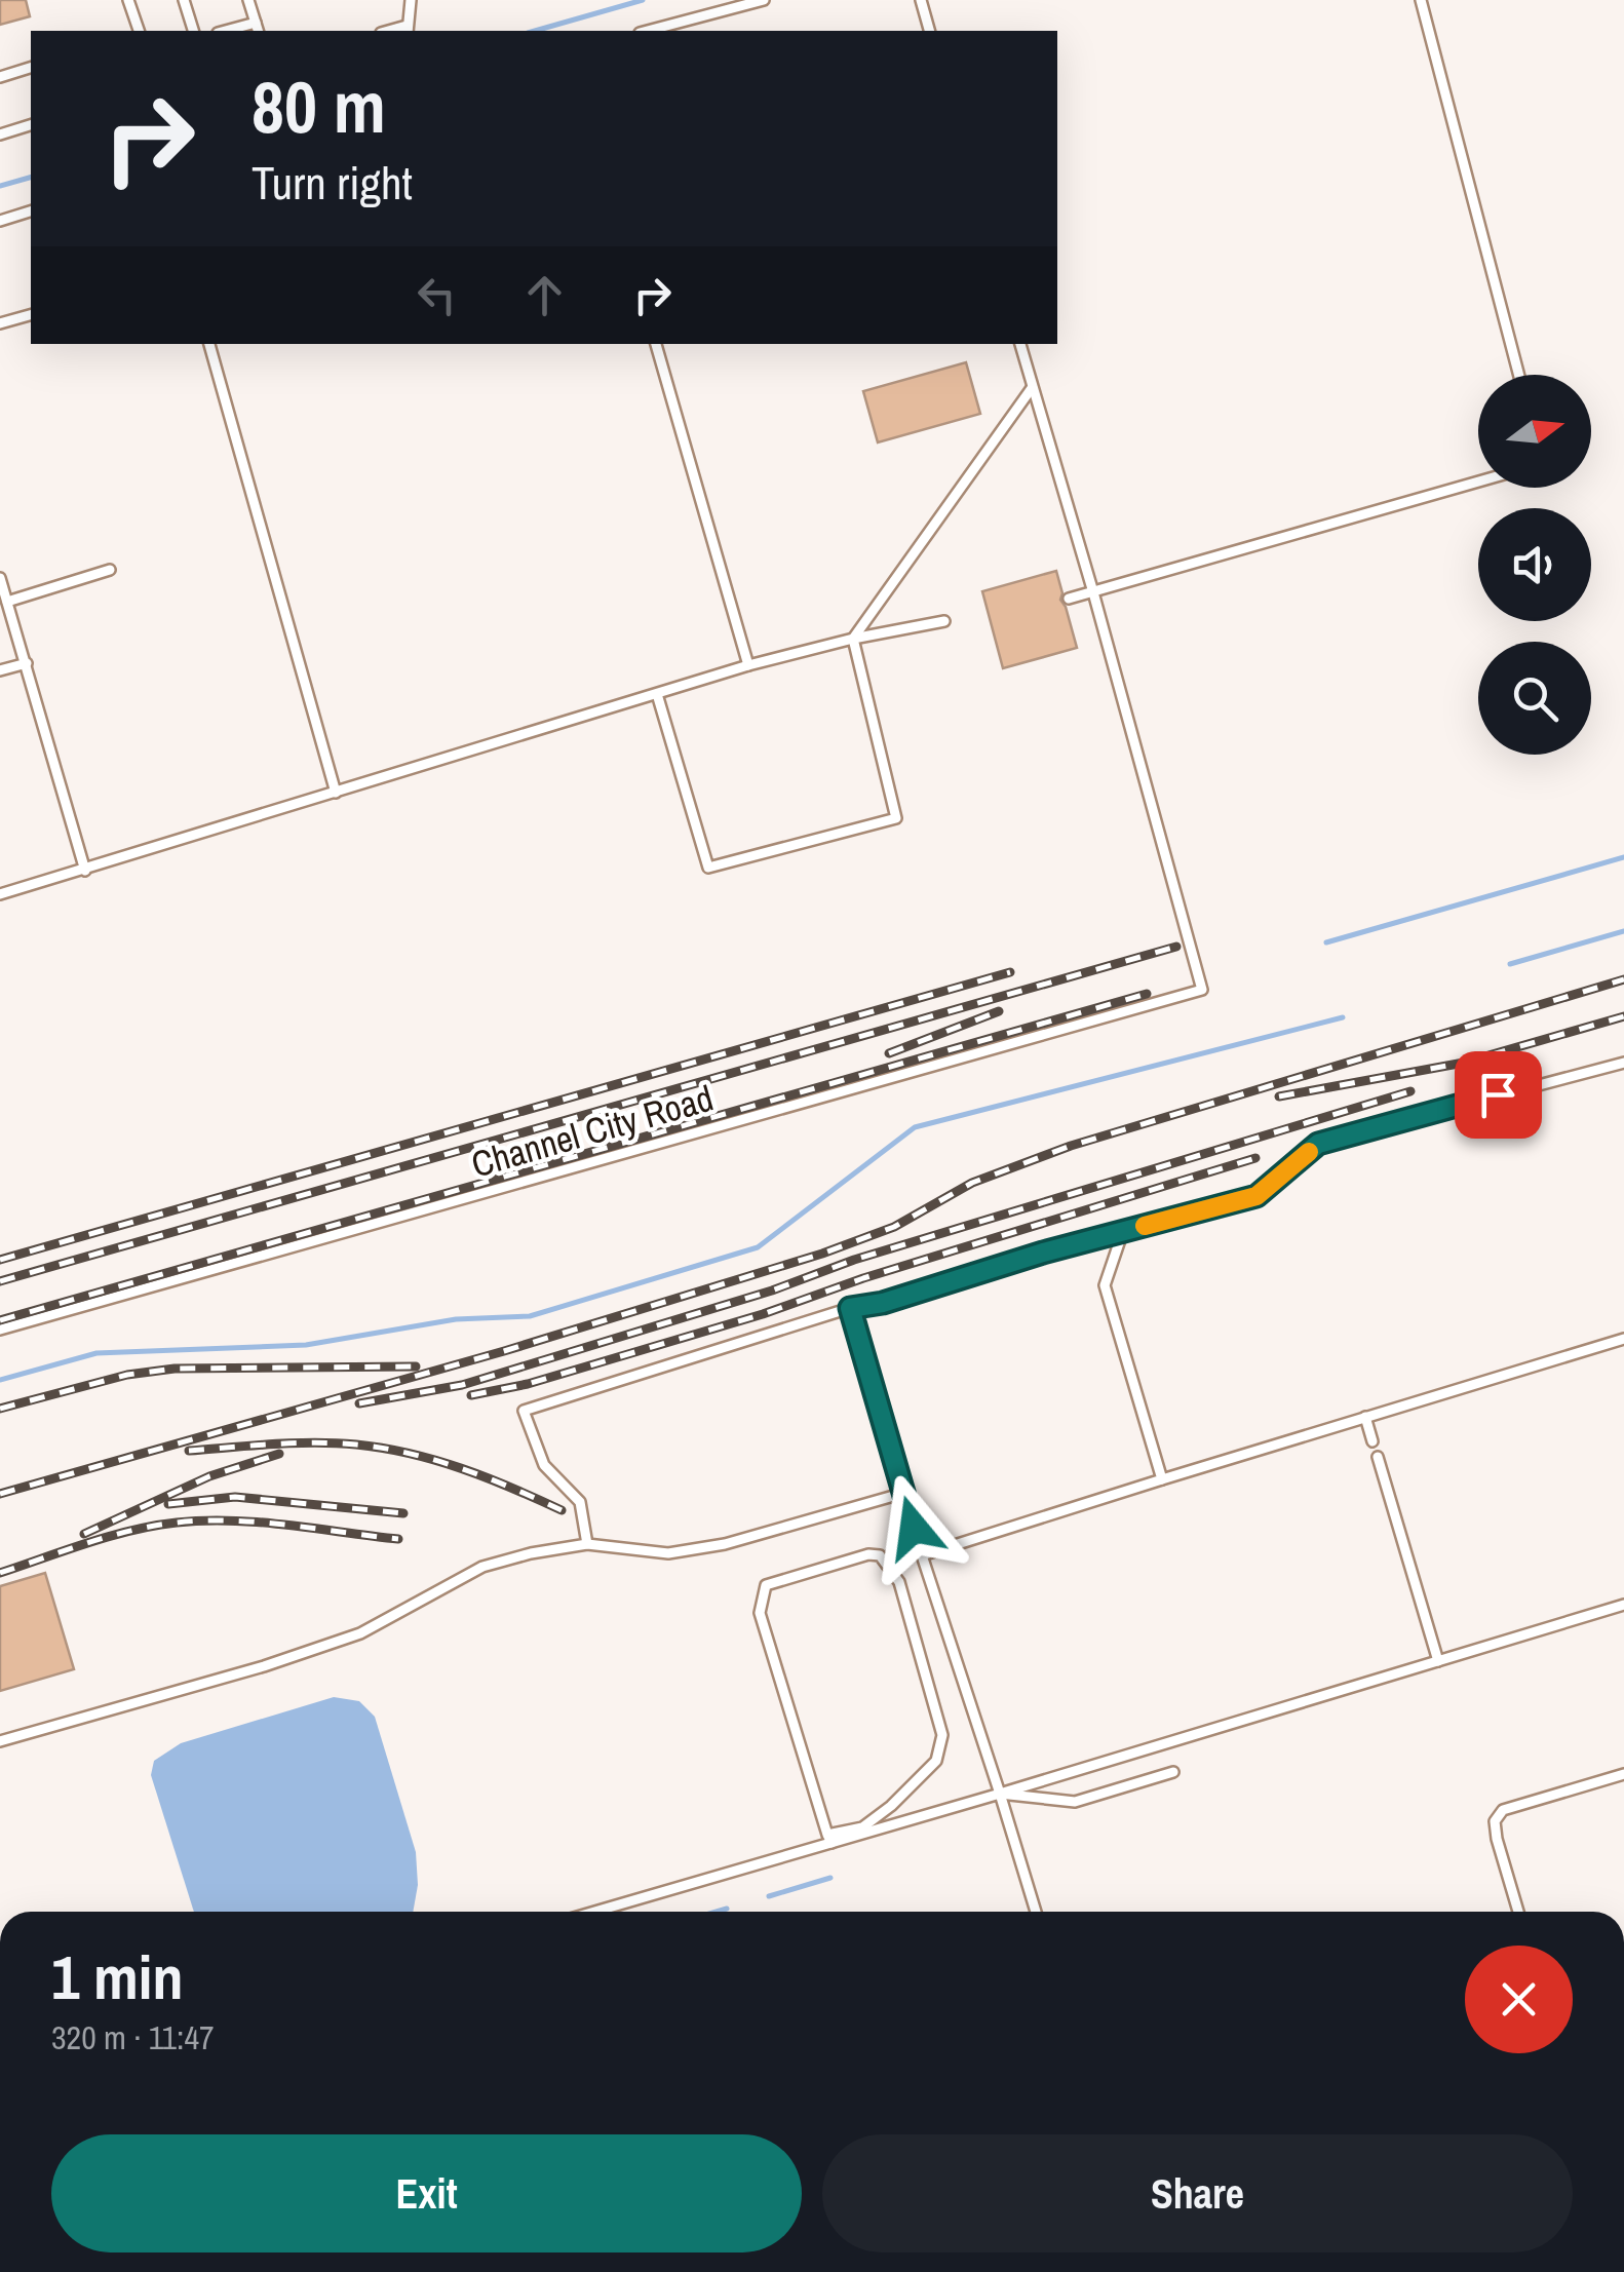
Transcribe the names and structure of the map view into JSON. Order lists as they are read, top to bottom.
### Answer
{
  "streets": {
    "lane": ["Channel City Road"]
  },
  "north": "right",
  "page": {
    "turn": ["80 m", "Turn right"],
    "heading": ["1 min", "320 m · 11:47"],
    "buttons": ["Exit", "Share"]
  }
}
